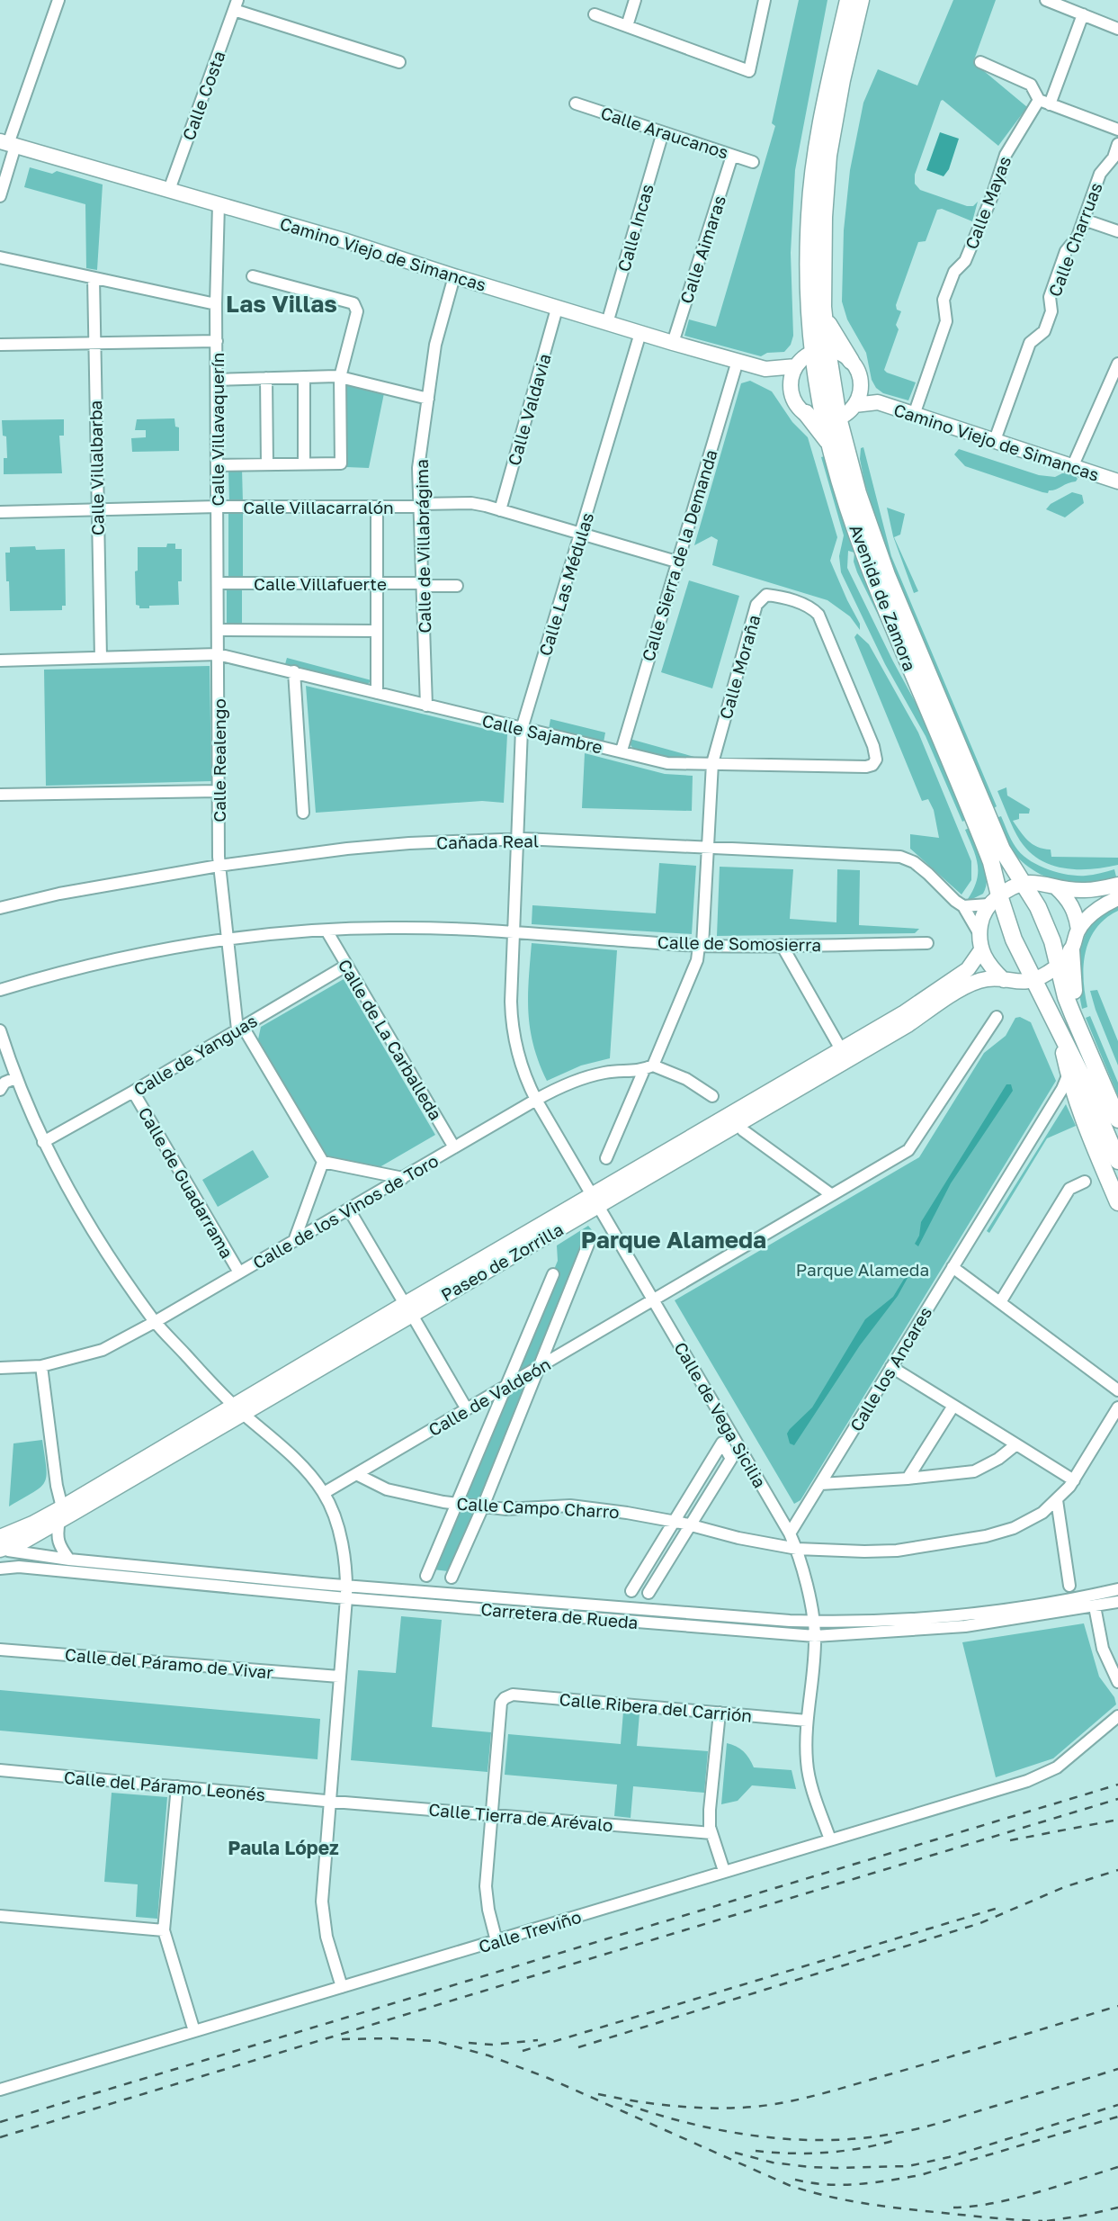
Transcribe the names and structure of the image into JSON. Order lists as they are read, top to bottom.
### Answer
{
  "streets": {
    "highway": ["Avenida de Zamora"],
    "main road": ["Camino Viejo de Simancas", "Paseo de Zorrilla"],
    "street": [
      "Calle Costa",
      "Calle Araucanos",
      "Calle Mayas",
      "Calle Incas",
      "Calle Charruas",
      "Calle Aimaras",
      "Calle Valdavia",
      "Calle Villavaquerín",
      "Calle Villalbarba",
      "Calle Villacarralón",
      "Calle de Villabrágima",
      "Calle Sierra de la Demanda",
      "Calle Villafuerte",
      "Calle Las Médulas",
      "Calle Moraña",
      "Calle Sajambre",
      "Calle Realengo",
      "Cañada Real",
      "Calle de Somosierra",
      "Calle de La Carballeda",
      "Calle de Yanguas",
      "Calle de Guadarrama",
      "Calle de los Vinos de Toro",
      "Calle los Ancares",
      "Calle de Valdeón",
      "Calle de Vega Sicilia",
      "Calle Campo Charro",
      "Carretera de Rueda",
      "Calle del Páramo de Vivar",
      "Calle Ribera del Carrión",
      "Calle del Páramo Leonés",
      "Calle Tierra de Arévalo",
      "Calle Treviño"
    ]
  },
  "crossings": [
    ["Calle Costa", "Camino Viejo de Simancas"],
    ["Calle Araucanos", "Calle Incas"],
    ["Calle Araucanos", "Calle Aimaras"],
    ["Calle Mayas", "Camino Viejo de Simancas"],
    ["Calle Incas", "Camino Viejo de Simancas"],
    ["Calle Charruas", "Camino Viejo de Simancas"],
    ["Calle Aimaras", "Camino Viejo de Simancas"],
    ["Camino Viejo de Simancas", "Calle Valdavia"],
    ["Camino Viejo de Simancas", "Calle Villavaquerín"],
    ["Camino Viejo de Simancas", "Calle de Villabrágima"],
    ["Camino Viejo de Simancas", "Calle Sierra de la Demanda"],
    ["Camino Viejo de Simancas", "Calle Las Médulas"],
    ["Calle Valdavia", "Calle Villacarralón"],
    ["Calle Villavaquerín", "Calle Villacarralón"],
    ["Calle Villavaquerín", "Calle Villafuerte"],
    ["Calle Villavaquerín", "Calle Sajambre"],
    ["Calle Villavaquerín", "Calle Realengo"],
    ["Calle Villalbarba", "Calle Villacarralón"],
    ["Calle Villalbarba", "Calle Sajambre"],
    ["Calle Villacarralón", "Calle de Villabrágima"],
    ["Calle Villacarralón", "Calle Sierra de la Demanda"],
    ["Calle Villacarralón", "Calle Las Médulas"],
    ["Calle de Villabrágima", "Calle Villafuerte"],
    ["Calle de Villabrágima", "Calle Sajambre"],
    ["Calle Sierra de la Demanda", "Calle Sajambre"],
    ["Calle Las Médulas", "Calle Sajambre"],
    ["Calle Las Médulas", "Cañada Real"],
    ["Calle Las Médulas", "Calle de Somosierra"],
    ["Calle Las Médulas", "Calle de los Vinos de Toro"],
    ["Calle Las Médulas", "Calle de Vega Sicilia"],
    ["Avenida de Zamora", "Paseo de Zorrilla"],
    ["Calle Moraña", "Calle Sajambre"],
    ["Calle Moraña", "Cañada Real"],
    ["Calle Moraña", "Calle de Somosierra"],
    ["Calle Moraña", "Calle de los Vinos de Toro"],
    ["Calle Sajambre", "Calle Realengo"],
    ["Calle Realengo", "Cañada Real"],
    ["Calle Realengo", "Calle de Somosierra"],
    ["Calle Realengo", "Calle de Yanguas"],
    ["Calle de Somosierra", "Calle de La Carballeda"],
    ["Calle de La Carballeda", "Calle de Yanguas"],
    ["Calle de La Carballeda", "Calle de los Vinos de Toro"],
    ["Calle de Yanguas", "Calle de Guadarrama"],
    ["Calle de Guadarrama", "Calle de los Vinos de Toro"],
    ["Calle de los Vinos de Toro", "Calle de Vega Sicilia"],
    ["Paseo de Zorrilla", "Calle de Vega Sicilia"],
    ["Paseo de Zorrilla", "Carretera de Rueda"],
    ["Calle los Ancares", "Calle de Vega Sicilia"],
    ["Calle de Valdeón", "Calle de Vega Sicilia"],
    ["Calle de Valdeón", "Calle Campo Charro"],
    ["Calle de Vega Sicilia", "Calle Campo Charro"],
    ["Calle de Vega Sicilia", "Carretera de Rueda"],
    ["Calle de Vega Sicilia", "Calle Ribera del Carrión"],
    ["Calle de Vega Sicilia", "Calle Treviño"],
    ["Calle Ribera del Carrión", "Calle Tierra de Arévalo"],
    ["Calle del Páramo Leonés", "Calle Tierra de Arévalo"]
  ],
  "districts": ["Las Villas", "Parque Alameda", "Paula López"],
  "parks": ["Parque Alameda"]
}
